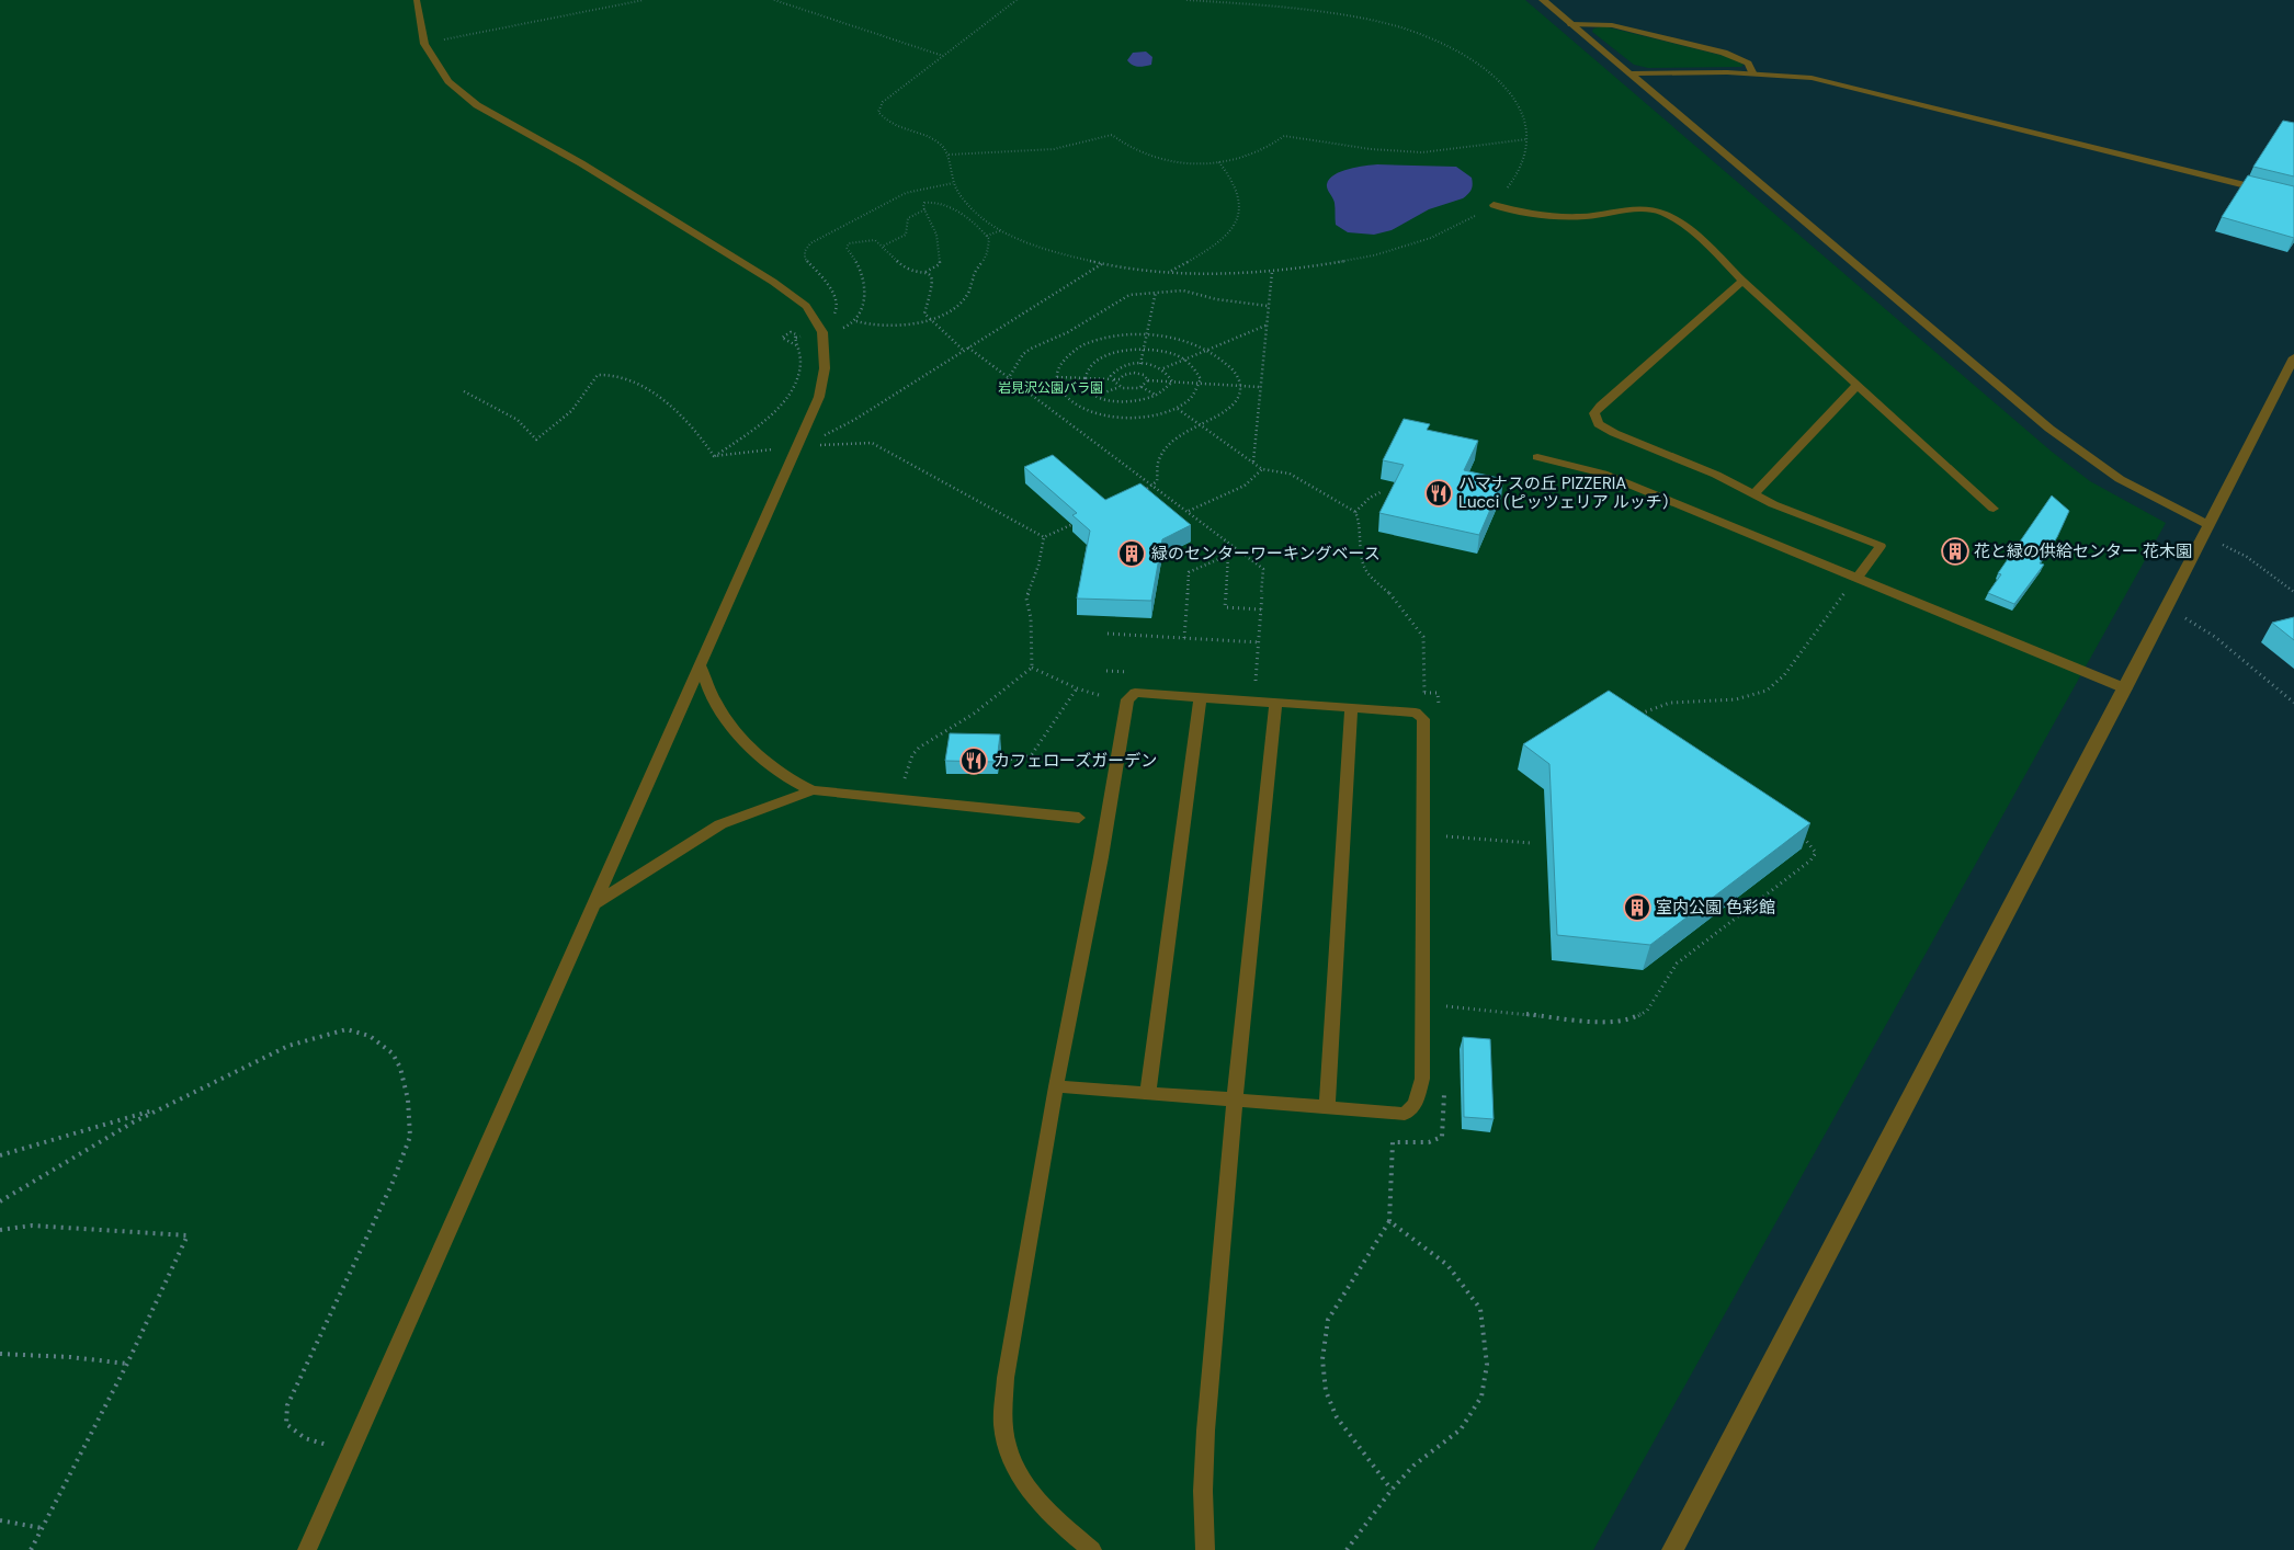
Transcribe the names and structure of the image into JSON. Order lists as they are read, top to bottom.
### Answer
{
  "parks": ["岩見沢公園バラ園"],
  "places": {
    "restaurant": ["ハマナスの丘 PIZZERIA Lucci (ピッツェリア ルッチ）", "カフェローズガーデン"],
    "building": ["花と緑の供給センター 花木園", "緑のセンターワーキングベース", "室内公園 色彩館"]
  }
}
